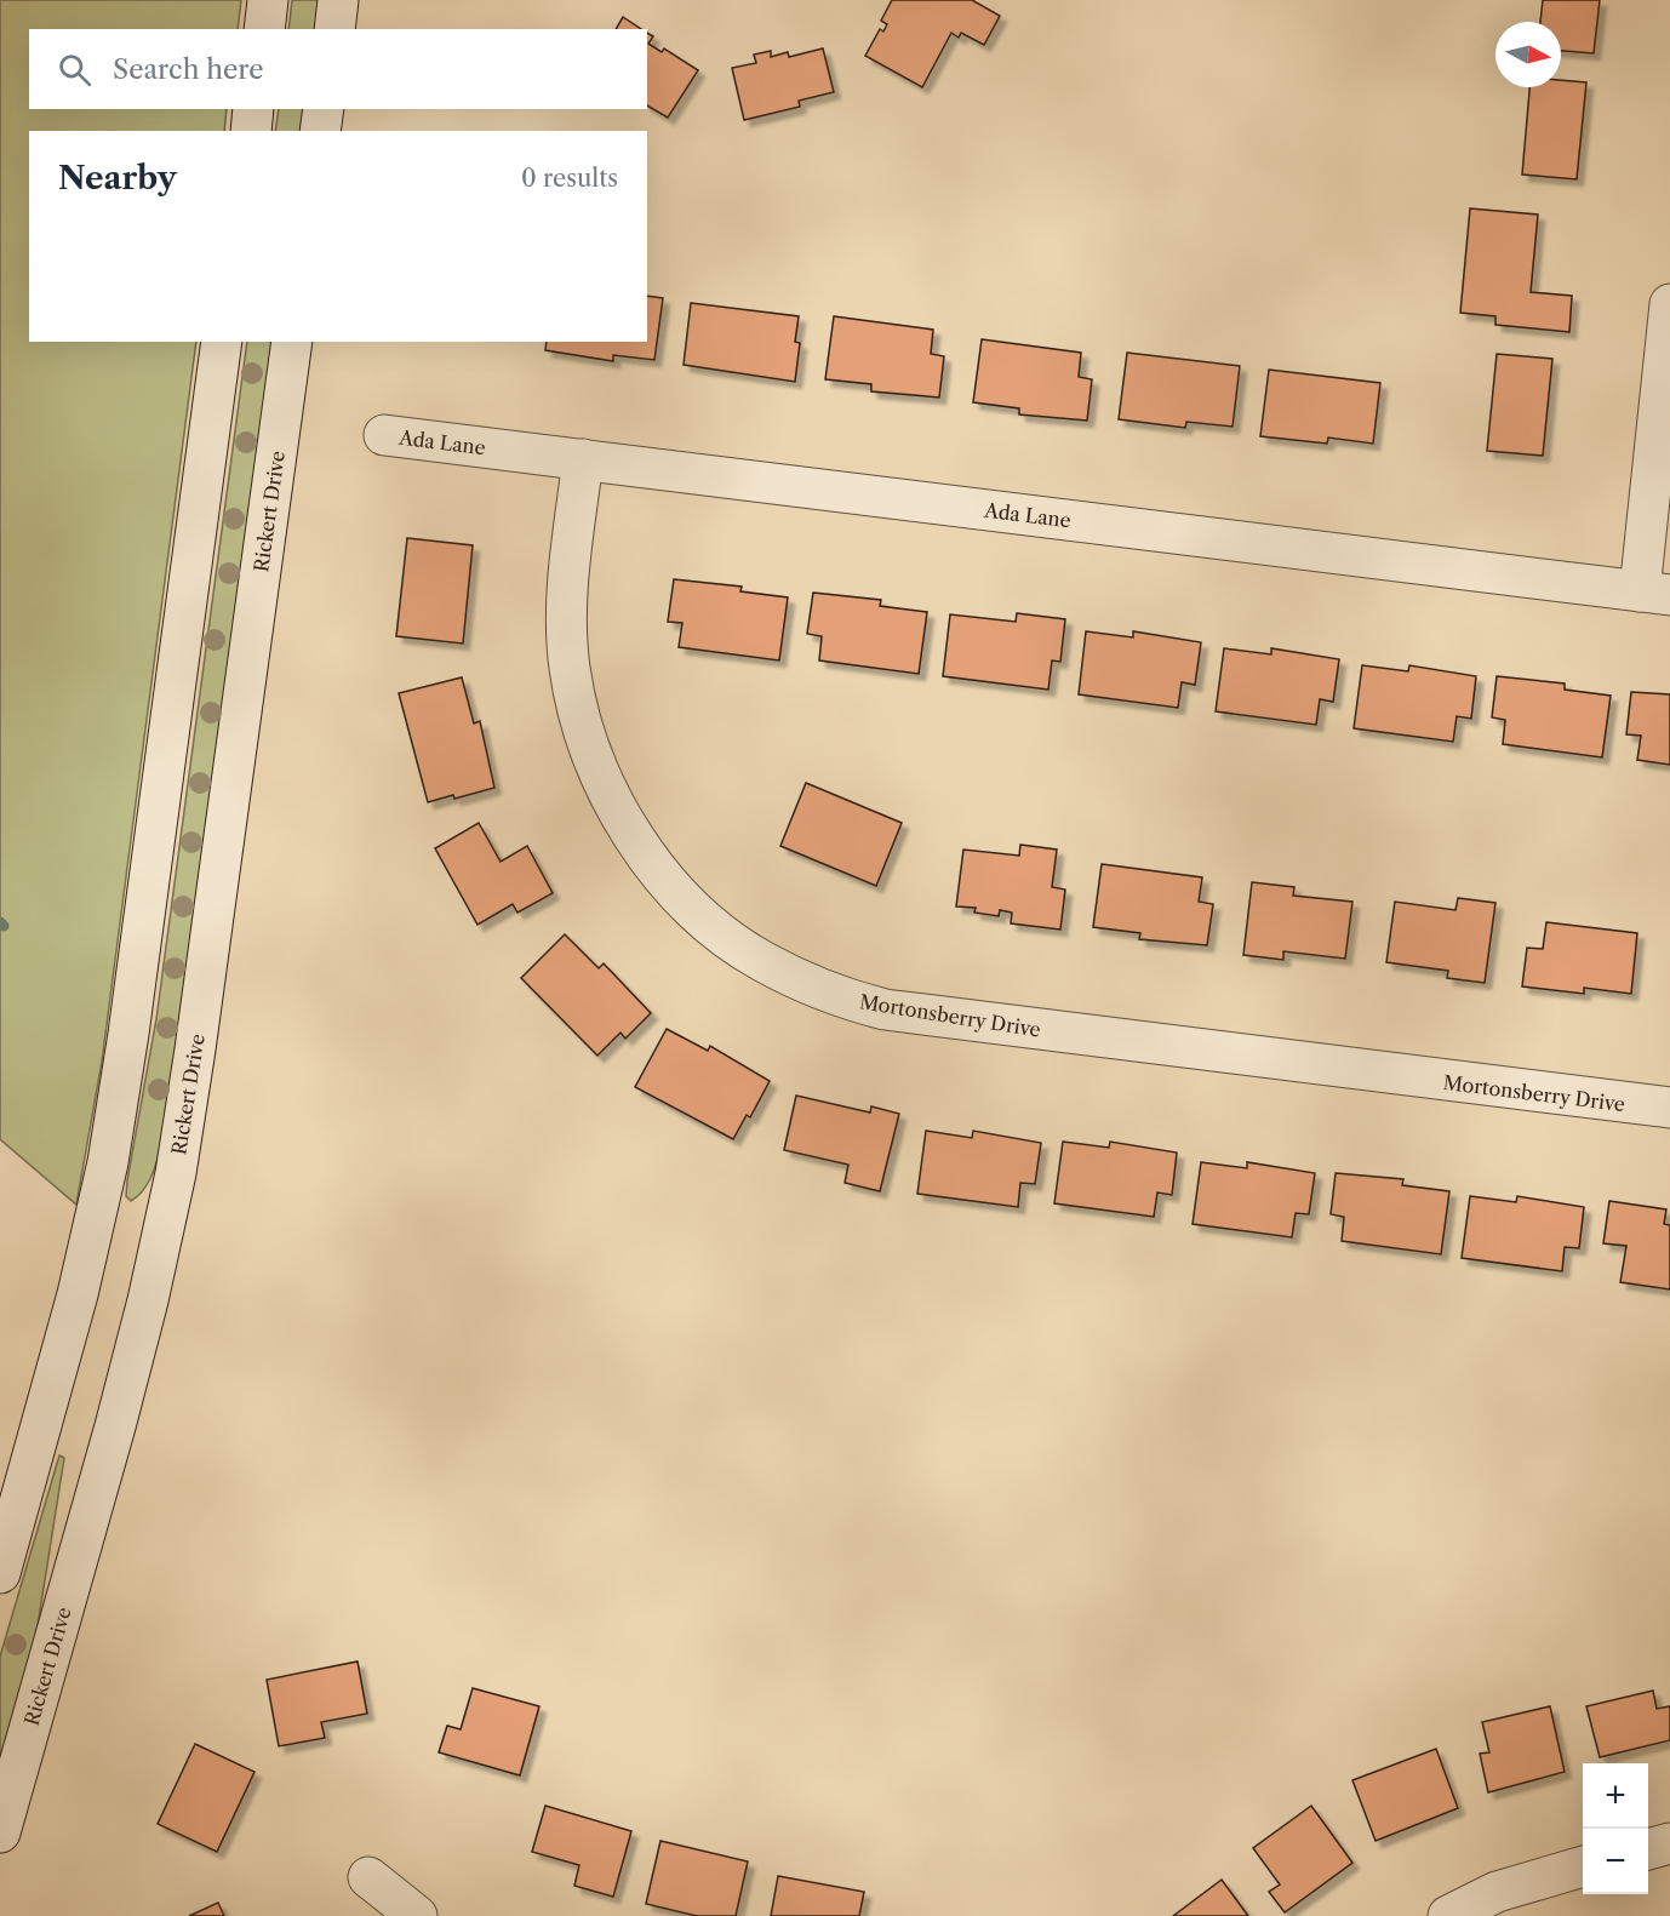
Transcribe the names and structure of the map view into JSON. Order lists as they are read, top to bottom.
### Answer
{
  "streets": {
    "street": ["Ada Lane", "Rickert Drive", "Mortonsberry Drive"]
  },
  "crossings": [
    ["Ada Lane", "Mortonsberry Drive"]
  ],
  "north": "right",
  "page": {
    "search": "Search here",
    "heading": ["Nearby", "0 results"],
    "map_buttons": ["+", "−"]
  }
}
